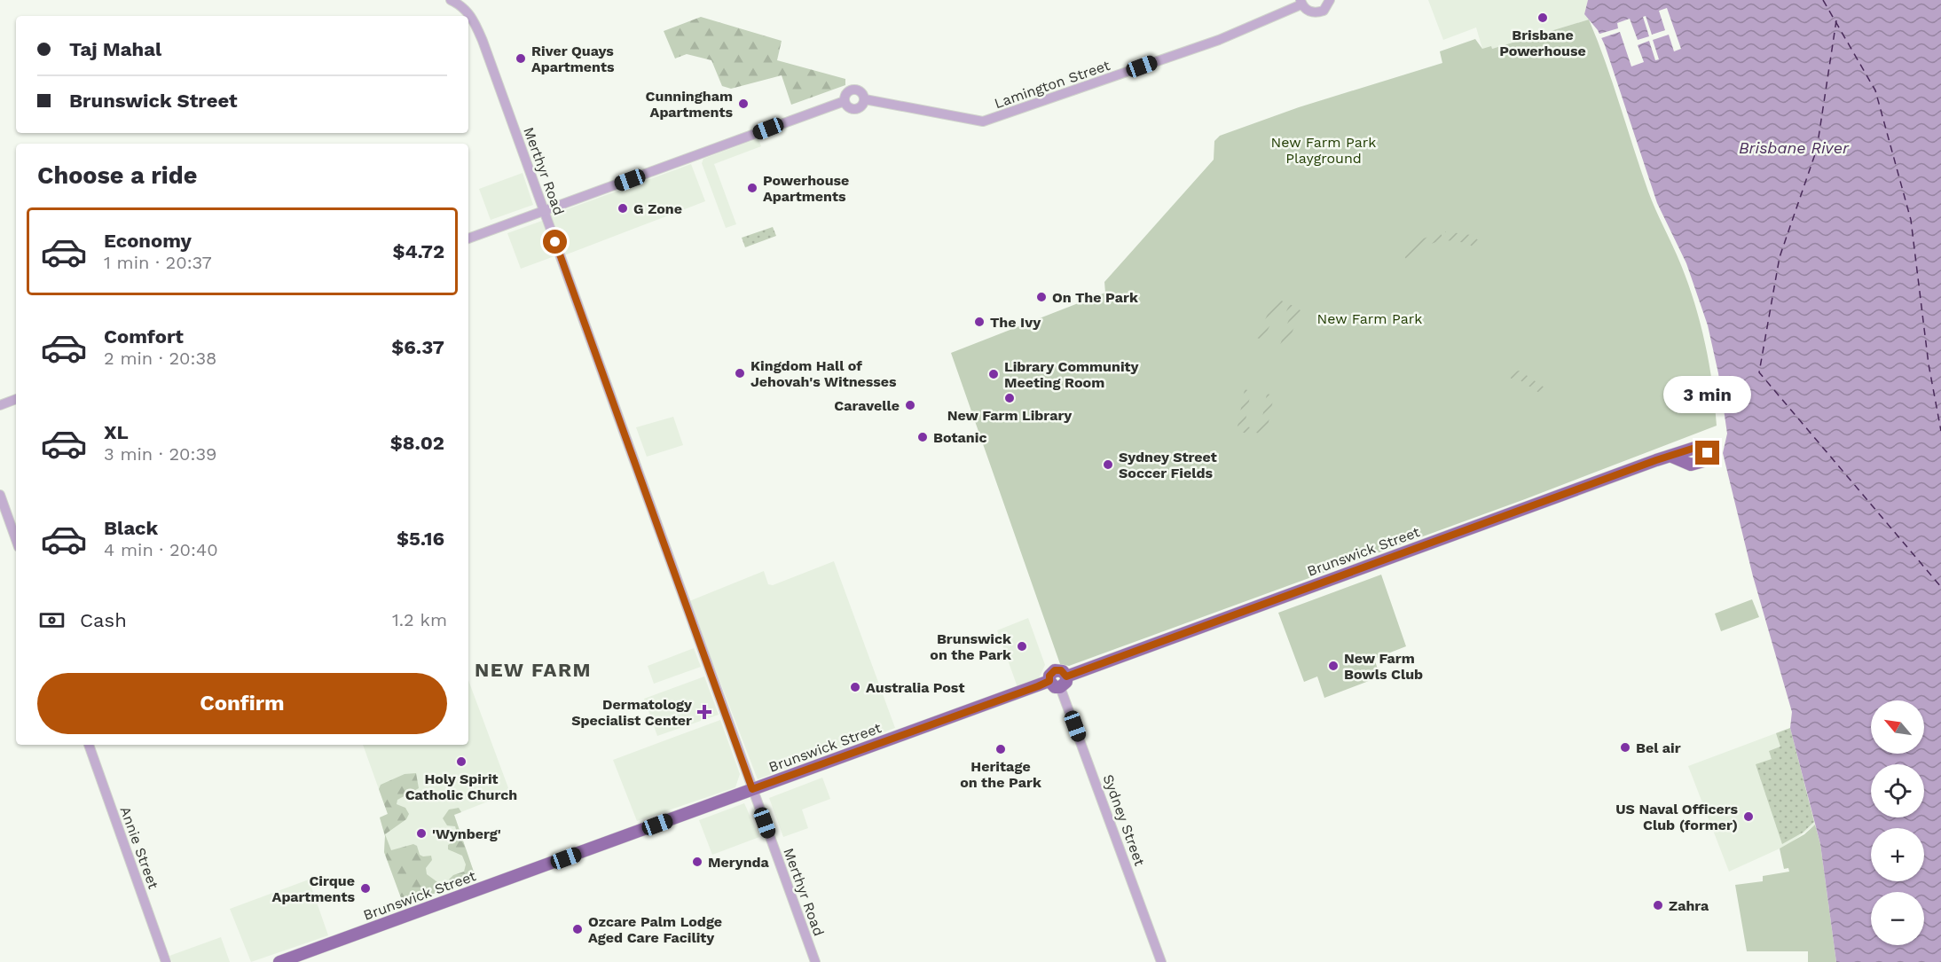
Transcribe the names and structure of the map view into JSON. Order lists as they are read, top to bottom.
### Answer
{
  "streets": {
    "main road": ["Brunswick Street"],
    "street": [
      "Lamington Street",
      "Merthyr Road",
      "Sydney Street",
      "Annie Street"
    ]
  },
  "crossings": [
    ["Merthyr Road", "Brunswick Street"],
    ["Brunswick Street", "Sydney Street"]
  ],
  "districts": ["NEW FARM"],
  "water": ["Brisbane River"],
  "parks": ["New Farm Park Playground", "New Farm Park"],
  "places": {
    "other": [
      "Brisbane Powerhouse",
      "River Quays Apartments",
      "Cunningham Apartments",
      "Powerhouse Apartments",
      "G Zone",
      "On The Park",
      "The Ivy",
      "Kingdom Hall of Jehovah's Witnesses",
      "Library Community Meeting Room",
      "New Farm Library",
      "Caravelle",
      "Botanic",
      "Sydney Street Soccer Fields",
      "Brunswick on the Park",
      "New Farm Bowls Club",
      "Australia Post",
      "Bel air",
      "Heritage on the Park",
      "Holy Spirit Catholic Church",
      "US Naval Officers Club (former)",
      "'Wynberg'",
      "Merynda",
      "Cirque Apartments",
      "Zahra",
      "Ozcare Palm Lodge Aged Care Facility"
    ],
    "health": ["Dermatology Specialist Center"]
  },
  "north": "top left",
  "page": {
    "banner": ["Taj Mahal", "Brunswick Street"],
    "heading": "Choose a ride",
    "list": [
      {
        "name": "Economy",
        "note": "1 min · 20:37",
        "value": "$4.72"
      },
      {
        "name": "Comfort",
        "note": "2 min · 20:38",
        "value": "$6.37"
      },
      {
        "name": "XL",
        "note": "3 min · 20:39",
        "value": "$8.02"
      },
      {
        "name": "Black",
        "note": "4 min · 20:40",
        "value": "$5.16"
      }
    ],
    "bubble": "3 min",
    "pay": ["Cash", "1.2 km"],
    "buttons": "Confirm",
    "map_buttons": ["+", "−"]
  }
}
